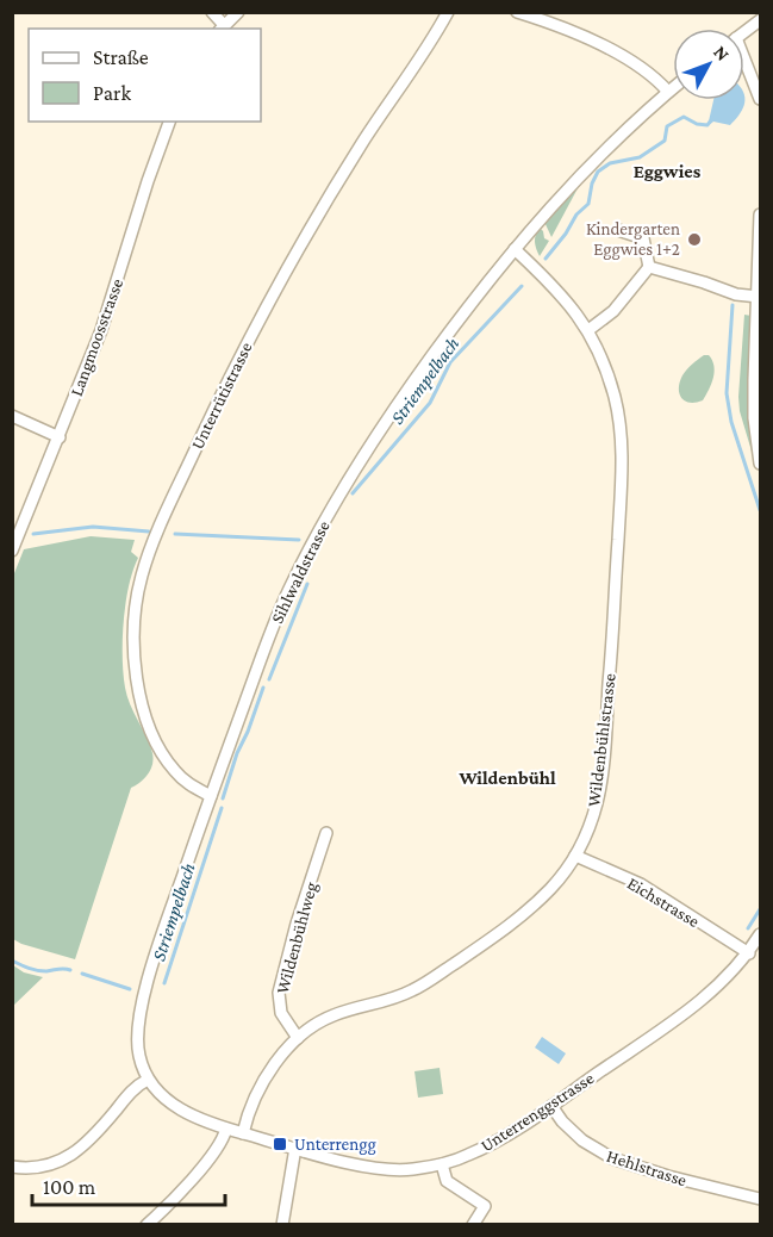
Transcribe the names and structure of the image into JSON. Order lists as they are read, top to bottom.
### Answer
{
  "streets": {
    "street": [
      "Langmoosstrasse",
      "Unterrütistrasse",
      "Sihlwaldstrasse",
      "Wildenbühlstrasse",
      "Eichstrasse",
      "Wildenbühlweg",
      "Unterrenggstrasse",
      "Hehlstrasse"
    ]
  },
  "crossings": [
    ["Unterrütistrasse", "Sihlwaldstrasse"],
    ["Sihlwaldstrasse", "Wildenbühlstrasse"],
    ["Sihlwaldstrasse", "Unterrenggstrasse"],
    ["Wildenbühlstrasse", "Eichstrasse"],
    ["Wildenbühlstrasse", "Wildenbühlweg"],
    ["Wildenbühlstrasse", "Unterrenggstrasse"],
    ["Eichstrasse", "Unterrenggstrasse"],
    ["Unterrenggstrasse", "Hehlstrasse"]
  ],
  "districts": ["Eggwies", "Wildenbühl"],
  "water": ["Striempelbach"],
  "places": {
    "other": ["Kindergarten Eggwies 1+2"],
    "transit": ["Unterrengg"]
  },
  "legend": ["Straße", "Park"],
  "scale_bar": "100 m",
  "north": "top right"
}
